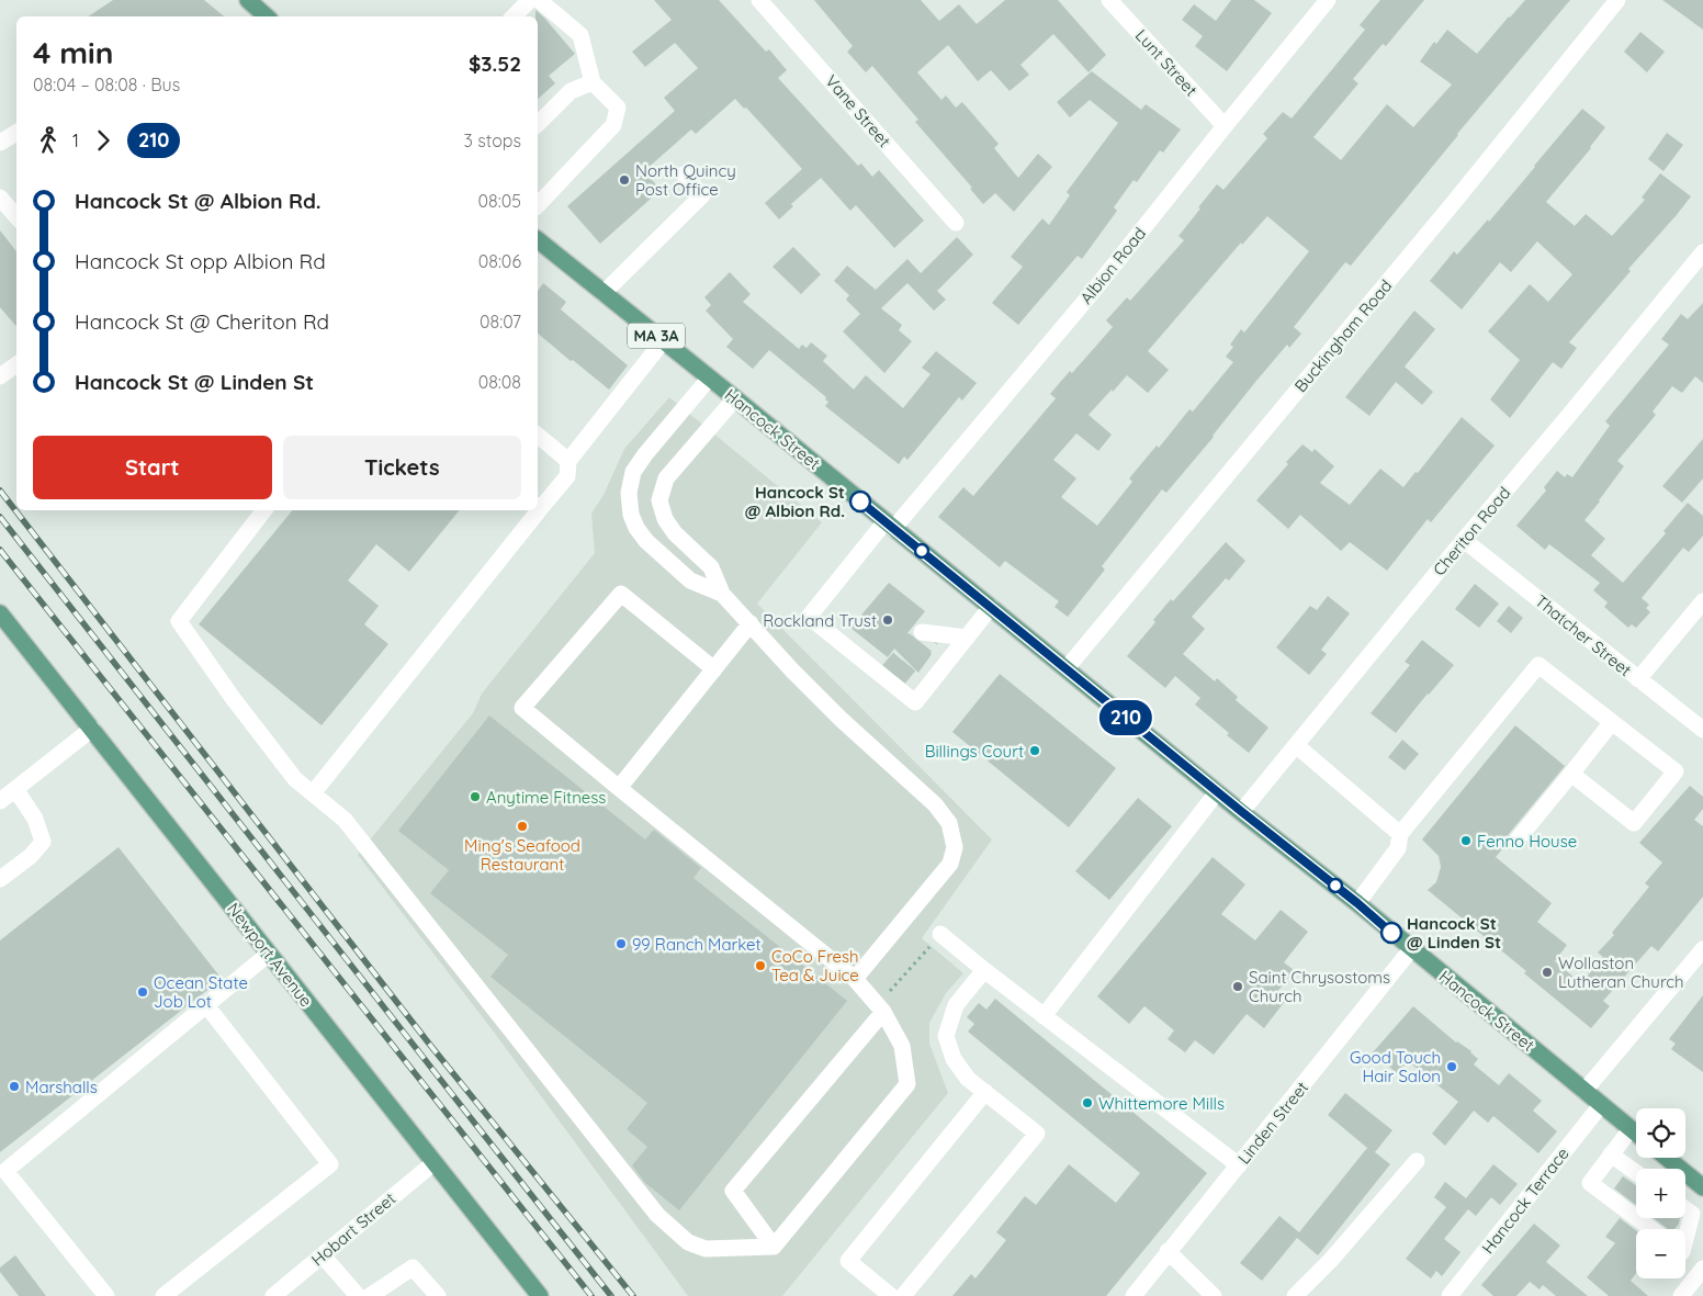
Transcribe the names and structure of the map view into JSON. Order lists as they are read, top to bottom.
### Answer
{
  "streets": {
    "main road": ["MA 3A", "Hancock Street", "Newport Avenue"],
    "street": [
      "Lunt Street",
      "Vane Street",
      "Albion Road",
      "Buckingham Road",
      "Cheriton Road",
      "Thatcher Street",
      "Linden Street",
      "Hancock Terrace",
      "Hobart Street"
    ]
  },
  "crossings": [
    ["Lunt Street", "Albion Road"],
    ["Albion Road", "Hancock Street"],
    ["Buckingham Road", "Hancock Street"],
    ["Hancock Street", "Cheriton Road"],
    ["Hancock Street", "Linden Street"],
    ["Hancock Street", "Hancock Terrace"],
    ["Cheriton Road", "Thatcher Street"],
    ["Newport Avenue", "Hobart Street"]
  ],
  "places": [
    "North Quincy Post Office",
    "Hancock St @ Albion Rd.",
    "Rockland Trust",
    "Billings Court",
    "Anytime Fitness",
    "Ming's Seafood Restaurant",
    "Fenno House",
    "Hancock St @ Linden St",
    "99 Ranch Market",
    "CoCo Fresh Tea & Juice",
    "Wollaston Lutheran Church",
    "Saint Chrysostoms Church",
    "Ocean State Job Lot",
    "Good Touch Hair Salon",
    "Marshalls",
    "Whittemore Mills"
  ],
  "lines": ["bus line 210"],
  "page": {
    "on_map": "210",
    "heading": ["4 min", "08:04 – 08:08 · Bus", "$3.52"],
    "legs": ["1", "210", "3 stops"],
    "list": [
      {
        "name": "Hancock St @ Albion Rd.",
        "value": "08:05"
      },
      {
        "name": "Hancock St opp Albion Rd",
        "value": "08:06"
      },
      {
        "name": "Hancock St @ Cheriton Rd",
        "value": "08:07"
      },
      {
        "name": "Hancock St @ Linden St",
        "value": "08:08"
      }
    ],
    "buttons": ["Start", "Tickets"],
    "map_buttons": ["+", "−"]
  }
}
